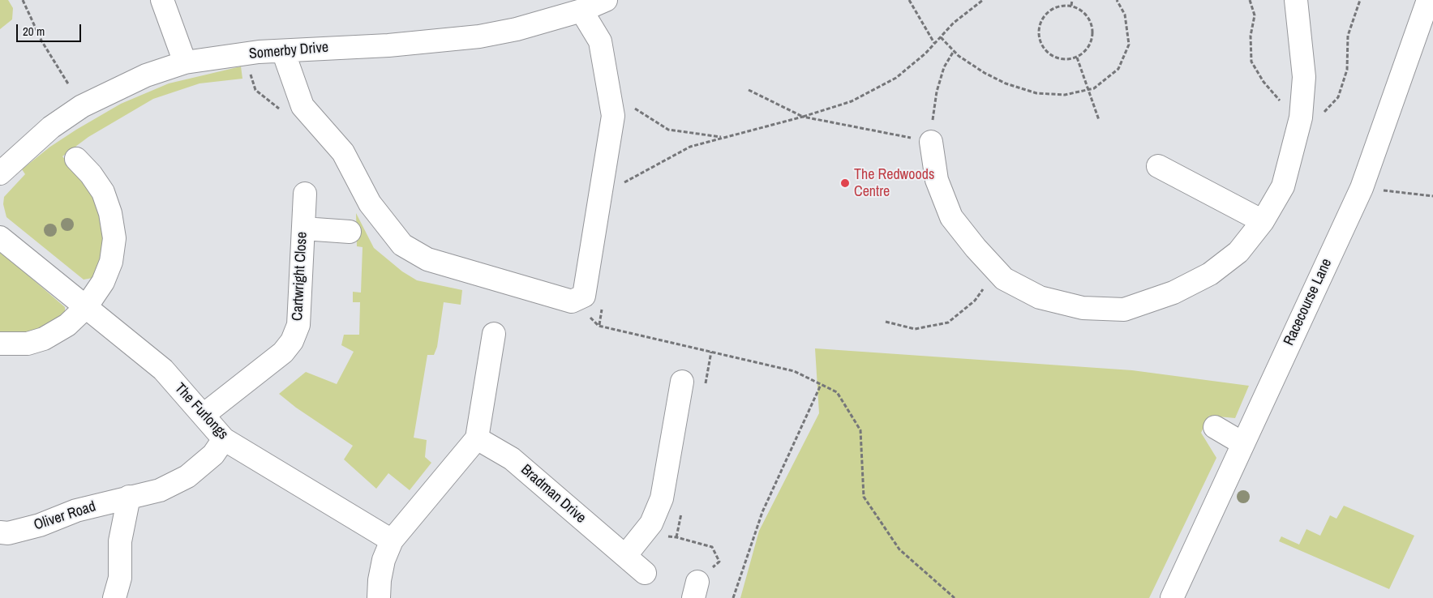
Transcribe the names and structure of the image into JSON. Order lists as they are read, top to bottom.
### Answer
{
  "streets": {
    "street": [
      "Somerby Drive",
      "Cartwright Close",
      "Racecourse Lane",
      "The Furlongs",
      "Bradman Drive",
      "Oliver Road"
    ]
  },
  "crossings": [
    ["Cartwright Close", "The Furlongs"],
    ["The Furlongs", "Oliver Road"]
  ],
  "places": ["The Redwoods Centre"],
  "scale_bar": "20 m"
}
